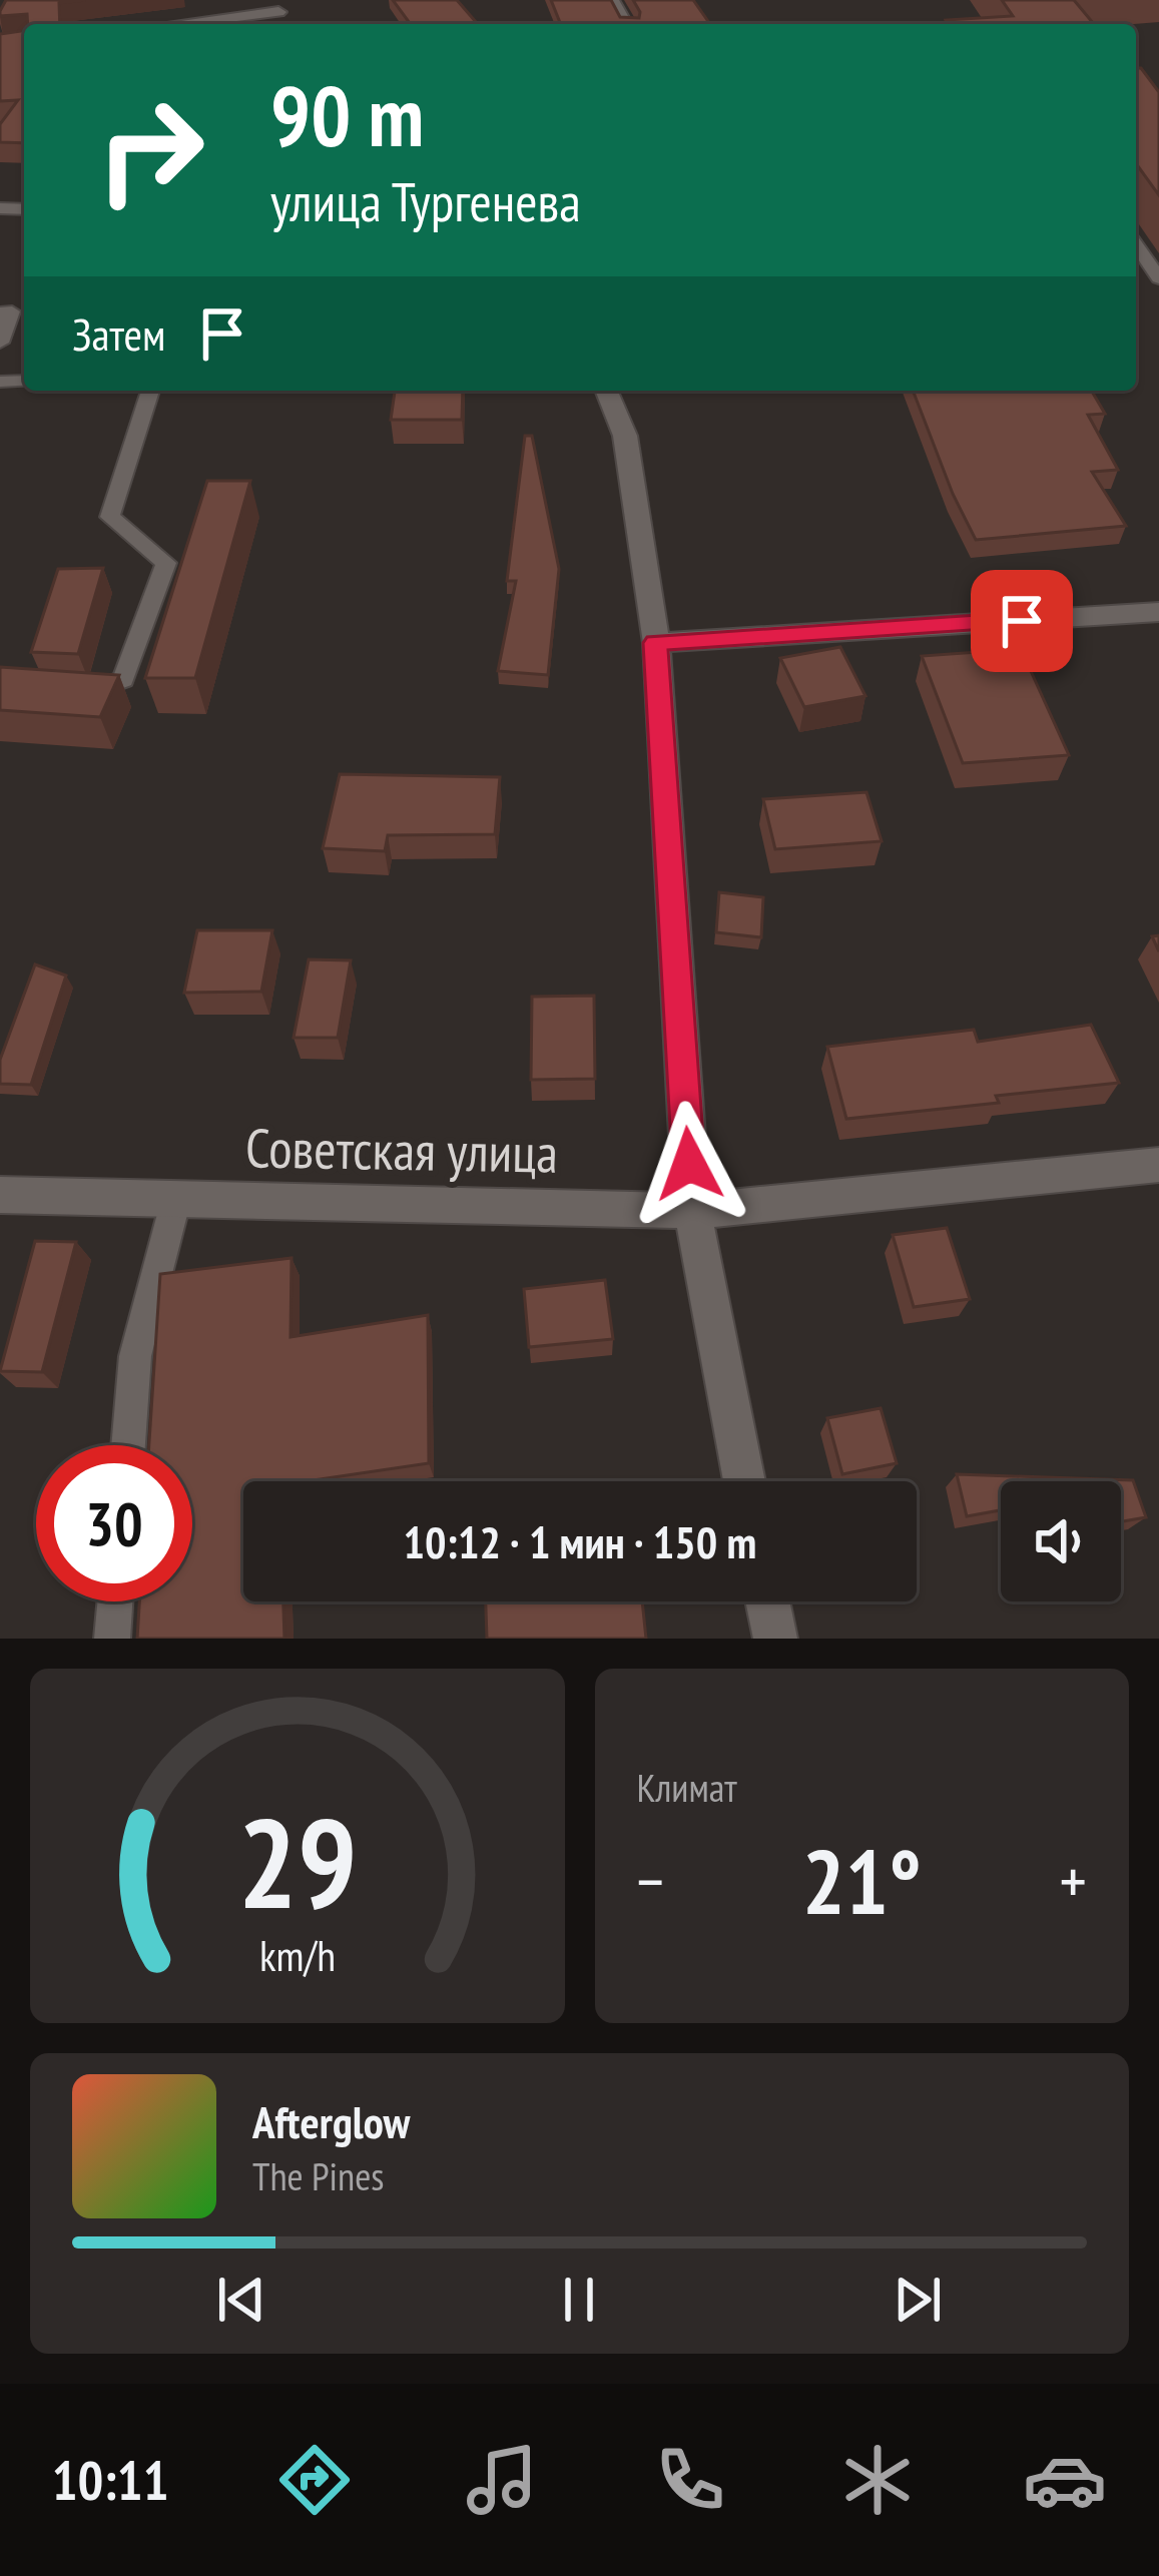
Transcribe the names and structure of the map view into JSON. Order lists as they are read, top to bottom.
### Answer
{
  "streets": {
    "street": ["Советская улица"]
  },
  "page": {
    "turn": ["90 m", "улица Тургенева"],
    "then": "Затем",
    "limit": "30",
    "trip": "10:12 · 1 мин · 150 m",
    "tile": "Климат",
    "heat": ["−", "21°", "+"],
    "song": ["Afterglow", "The Pines"],
    "tabs": "10:11",
    "gauge": ["29", "km/h"]
  }
}
